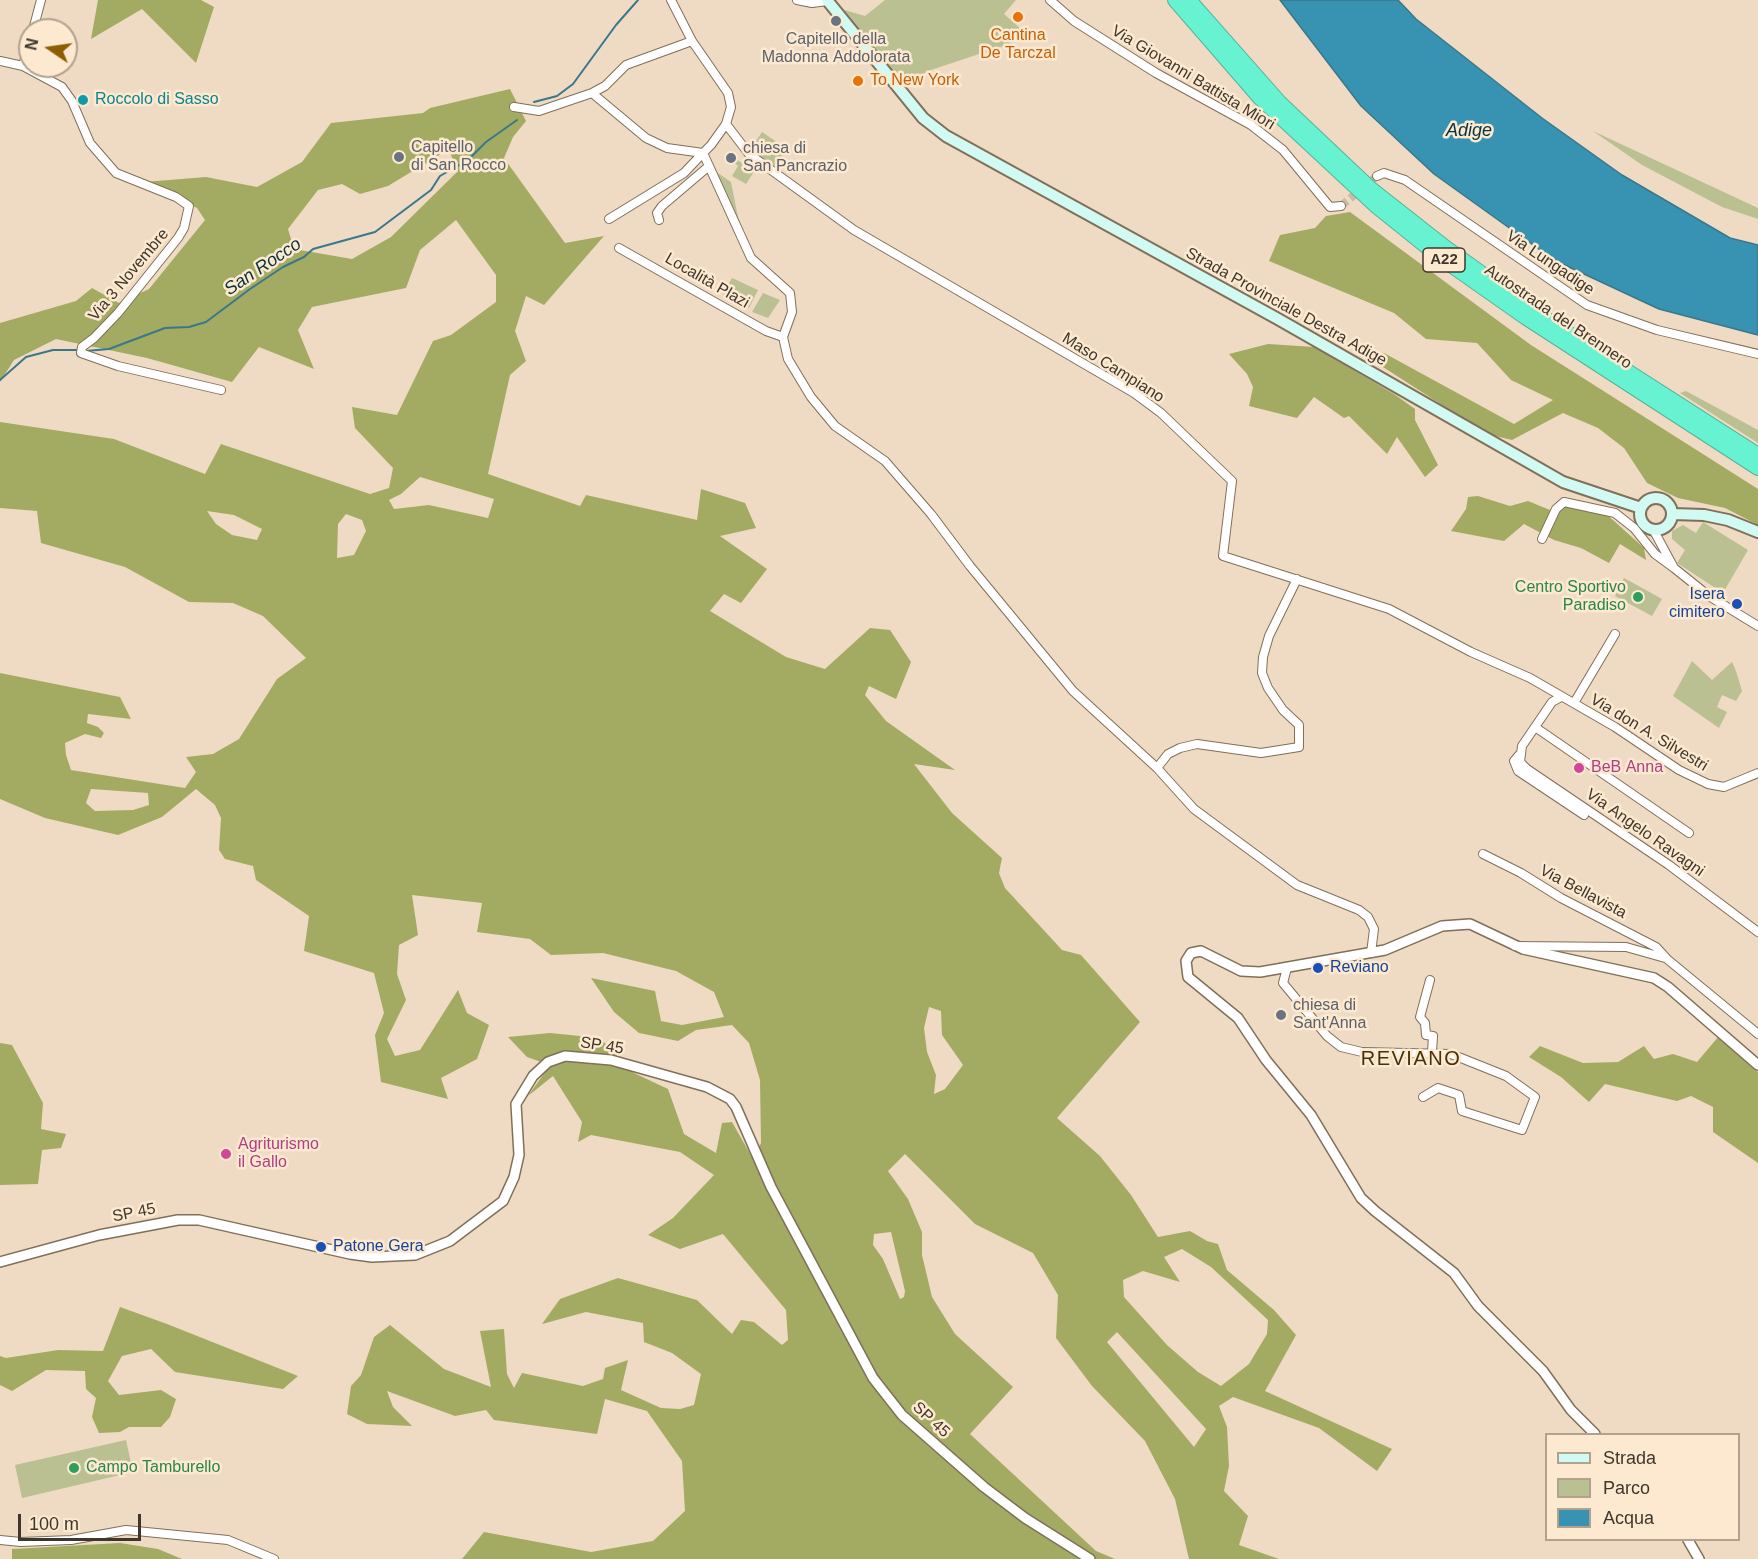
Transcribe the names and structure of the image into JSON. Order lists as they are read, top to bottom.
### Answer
{
  "streets": {
    "highway": ["A22", "Autostrada del Brennero"],
    "main road": ["Strada Provinciale Destra Adige"],
    "street": [
      "Via Giovanni Battista Miori",
      "Via Lungadige",
      "Via 3 Novembre",
      "Località Plazi",
      "Maso Campiano",
      "Via don A. Silvestri",
      "Via Angelo Ravagni",
      "Via Bellavista",
      "SP 45"
    ]
  },
  "crossings": [
    ["Maso Campiano", "Via don A. Silvestri"]
  ],
  "districts": ["REVIANO"],
  "water": ["Adige", "San Rocco"],
  "places": [
    "Cantina De Tarczal",
    "Capitello della Madonna Addolorata",
    "To New York",
    "Roccolo di Sasso",
    "Capitello di San Rocco",
    "chiesa di San Pancrazio",
    "Centro Sportivo Paradiso",
    "Isera cimitero",
    "BeB Anna",
    "Reviano",
    "chiesa di Sant'Anna",
    "Agriturismo il Gallo",
    "Patone Gera",
    "Campo Tamburello"
  ],
  "legend": ["Strada", "Parco", "Acqua"],
  "scale_bar": "100 m",
  "north": "left"
}
